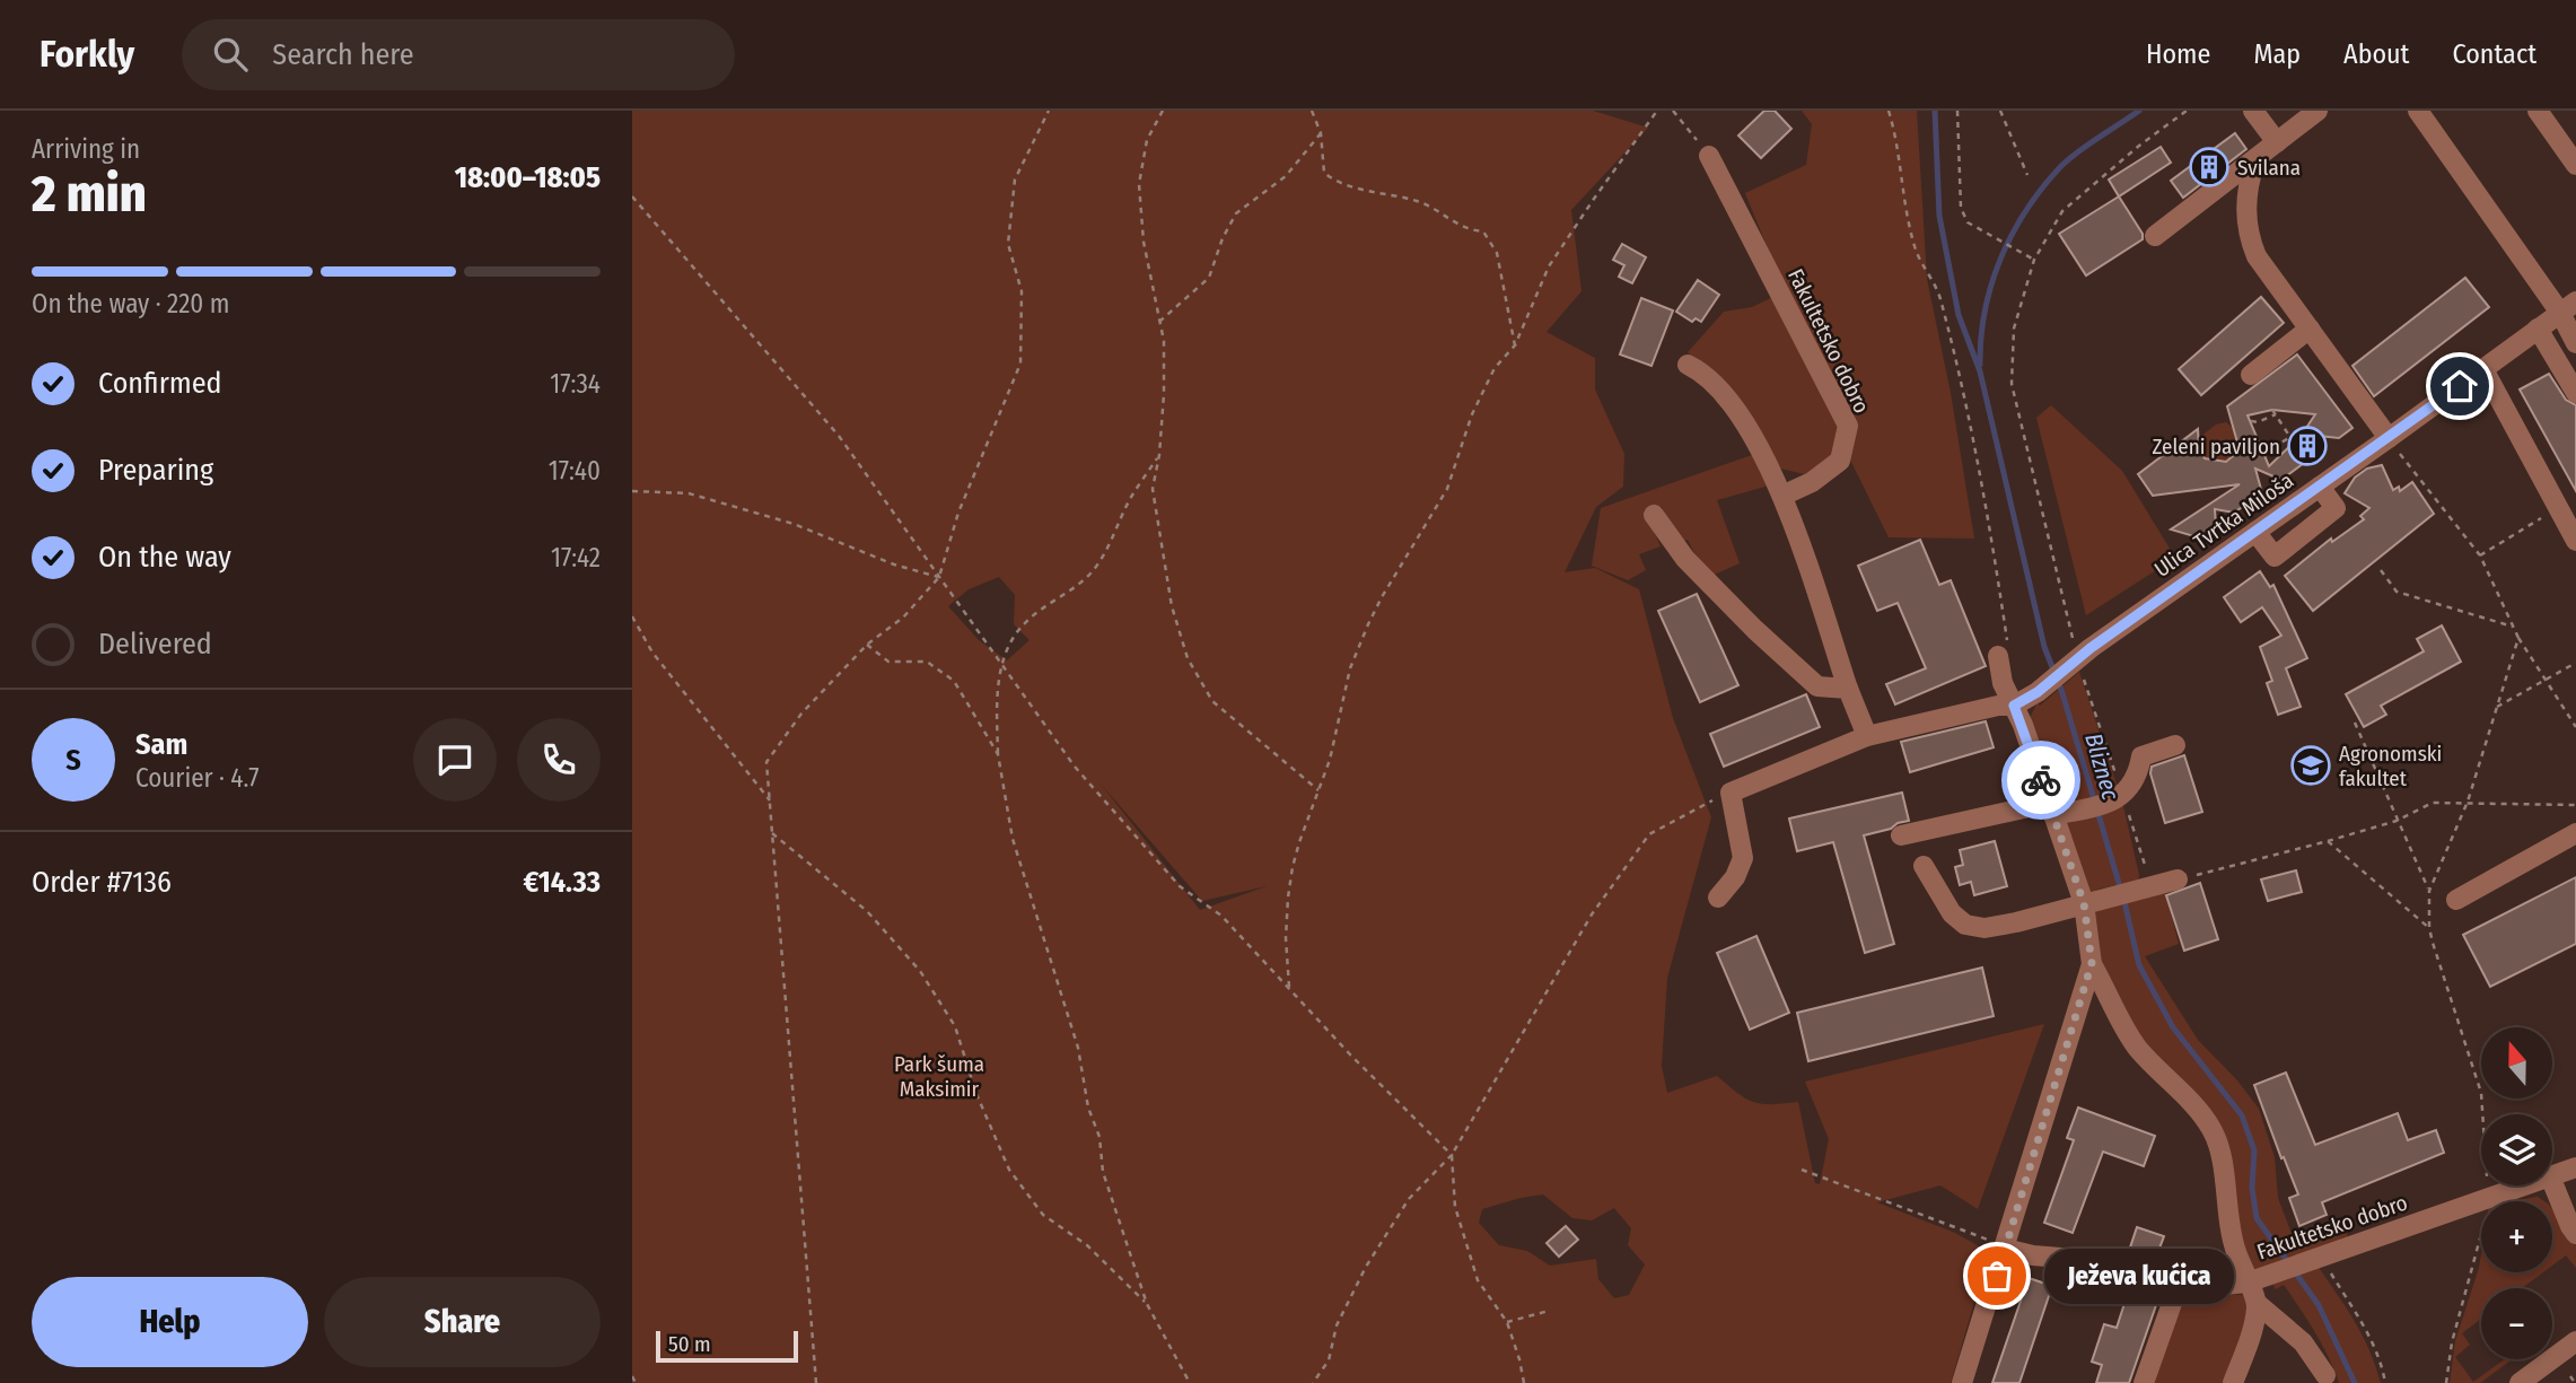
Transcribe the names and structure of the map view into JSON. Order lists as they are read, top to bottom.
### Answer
{
  "streets": {
    "street": ["Fakultetsko dobro", "Ulica Tvrtka Miloša"]
  },
  "water": ["Bliznec"],
  "parks": ["Park šuma Maksimir"],
  "places": {
    "building": ["Svilana", "Zeleni paviljon"],
    "school or university": ["Agronomski fakultet"],
    "other": ["Ježeva kućica"]
  },
  "scale_bar": "50 m",
  "north": "top",
  "page": {
    "header": "Forkly",
    "search": "Search here",
    "nav": [
      "Home",
      "Map",
      "About",
      "Contact"
    ],
    "heading": ["2 min", "Arriving in", "18:00–18:05"],
    "panel": [
      "Sam",
      "Courier · 4.7",
      "Order #7136",
      "€14.33"
    ],
    "bar": "On the way · 220 m",
    "list": [
      ["Confirmed", "17:34"],
      ["Preparing", "17:40"],
      ["On the way", "17:42"],
      "Delivered"
    ],
    "round": "S",
    "map_buttons": ["+", "−"],
    "bubble": "Ježeva kućica",
    "buttons": ["Help", "Share"],
    "scale": "50 m"
  }
}
